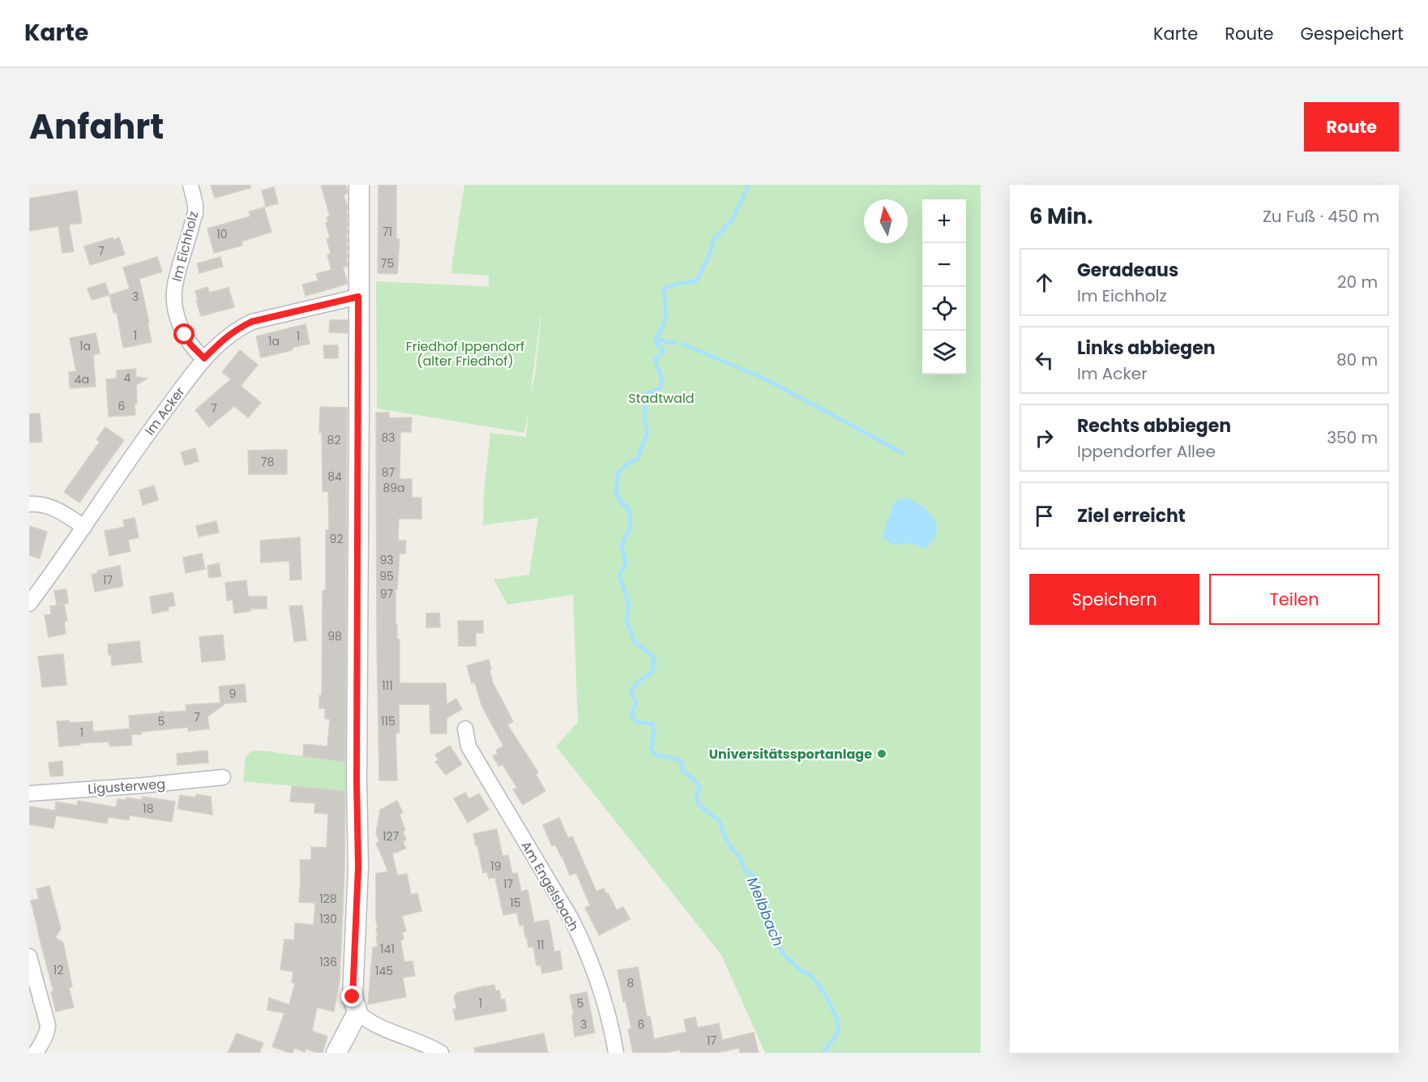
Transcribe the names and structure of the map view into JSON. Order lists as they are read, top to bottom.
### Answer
{
  "streets": {
    "street": [
      "Im Eichholz",
      "Im Acker",
      "Ligusterweg",
      "Am Engelsbach"
    ]
  },
  "crossings": [
    ["Im Eichholz", "Im Acker"]
  ],
  "water": ["Melbbach"],
  "parks": ["Friedhof Ippendorf (alter Friedhof)", "Stadtwald"],
  "places": ["Universitätssportanlage"],
  "house_numbers": [
    "71",
    "10",
    "7",
    "75",
    "3",
    "1",
    "1",
    "1a",
    "1a",
    "4",
    "4a",
    "6",
    "7",
    "83",
    "82",
    "78",
    "87",
    "84",
    "89a",
    "92",
    "93",
    "95",
    "17",
    "97",
    "98",
    "111",
    "9",
    "7",
    "5",
    "115",
    "1",
    "18",
    "127",
    "19",
    "17",
    "128",
    "15",
    "130",
    "11",
    "141",
    "136",
    "12",
    "145",
    "8",
    "1",
    "5",
    "3",
    "6",
    "17"
  ],
  "north": "top",
  "page": {
    "header": "Karte",
    "nav": ["Karte", "Route", "Gespeichert"],
    "title": "Anfahrt",
    "buttons": [
      "Route",
      ["Speichern", "Teilen"]
    ],
    "heading": ["6 Min.", "Zu Fuß · 450 m"],
    "map_buttons": ["+", "−"],
    "list": [
      ["Geradeaus", "Im Eichholz", "20 m"],
      ["Links abbiegen", "Im Acker", "80 m"],
      ["Rechts abbiegen", "Ippendorfer Allee", "350 m"],
      "Ziel erreicht"
    ]
  }
}
